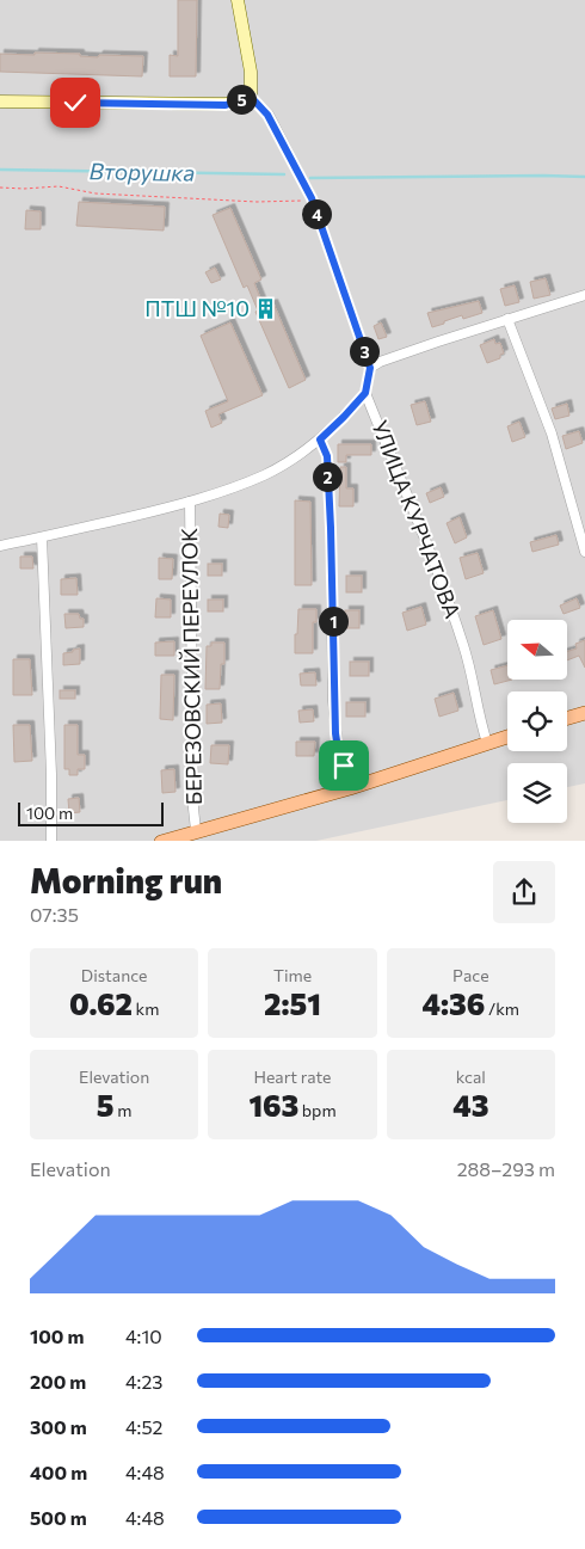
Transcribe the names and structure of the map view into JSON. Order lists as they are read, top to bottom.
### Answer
{
  "streets": {
    "street": ["УЛИЦА КУРЧАТОВА", "БЕРЕЗОВСКИЙ ПЕРЕУЛОК"]
  },
  "water": ["Вторушка"],
  "places": {
    "building": ["ПТШ №10"]
  },
  "scale_bar": "100 m",
  "north": "left",
  "page": {
    "pins": [
      "5",
      "4",
      "3",
      "2",
      "1"
    ],
    "scale": "100 m",
    "heading": ["Morning run", "07:35"],
    "stats": [
      ["Distance", "0.62 km"],
      ["Time", "2:51"],
      ["Pace", "4:36 /km"],
      ["Elevation", "5 m"],
      ["Heart rate", "163 bpm"],
      ["kcal", "43"]
    ],
    "chart": ["Elevation", "288–293 m"],
    "list": [
      {
        "name": "100 m",
        "note": "4:10"
      },
      {
        "name": "200 m",
        "note": "4:23"
      },
      {
        "name": "300 m",
        "note": "4:52"
      },
      {
        "name": "400 m",
        "note": "4:48"
      },
      {
        "name": "500 m",
        "note": "4:48"
      }
    ]
  }
}
